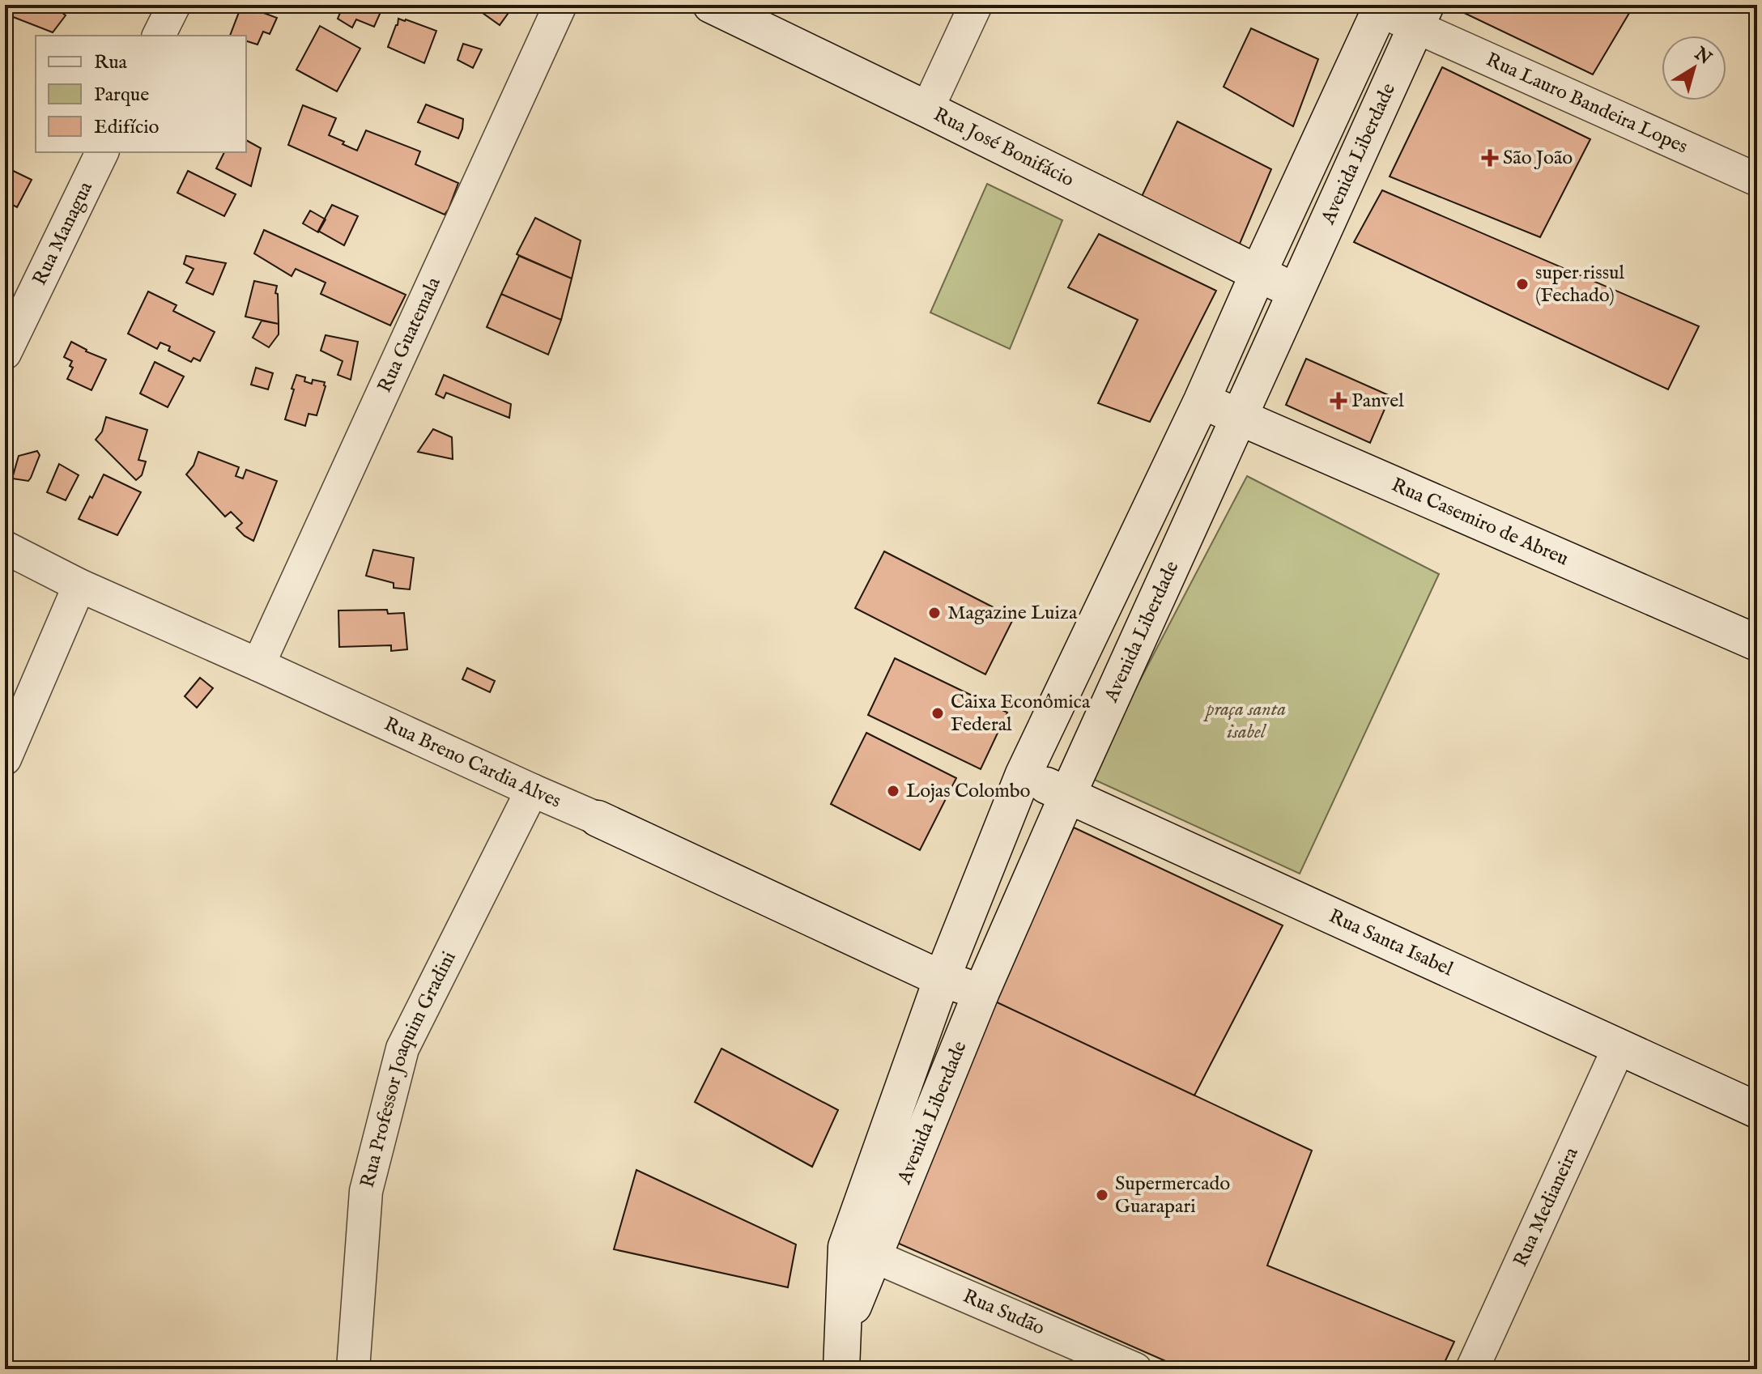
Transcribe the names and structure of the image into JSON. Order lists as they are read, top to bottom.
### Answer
{
  "streets": {
    "main road": [
      "Rua José Bonifácio",
      "Avenida Liberdade",
      "Rua Casemiro de Abreu",
      "Rua Breno Cardia Alves",
      "Rua Santa Isabel"
    ],
    "street": [
      "Rua Lauro Bandeira Lopes",
      "Rua Managua",
      "Rua Guatemala",
      "Rua Professor Joaquim Gradini",
      "Rua Medianeira",
      "Rua Sudão"
    ]
  },
  "crossings": [
    ["Rua Lauro Bandeira Lopes", "Avenida Liberdade"],
    ["Rua José Bonifácio", "Avenida Liberdade"],
    ["Avenida Liberdade", "Rua Casemiro de Abreu"],
    ["Avenida Liberdade", "Rua Breno Cardia Alves"],
    ["Avenida Liberdade", "Rua Santa Isabel"],
    ["Avenida Liberdade", "Rua Sudão"],
    ["Rua Guatemala", "Rua Breno Cardia Alves"],
    ["Rua Breno Cardia Alves", "Rua Professor Joaquim Gradini"],
    ["Rua Santa Isabel", "Rua Medianeira"]
  ],
  "parks": ["praça santa isabel"],
  "places": {
    "health": ["São João", "Panvel"],
    "other": [
      "super rissul (Fechado)",
      "Magazine Luiza",
      "Caixa Econômica Federal",
      "Lojas Colombo",
      "Supermercado Guarapari"
    ]
  },
  "legend": ["Rua", "Parque", "Edifício"],
  "north": "top right"
}
